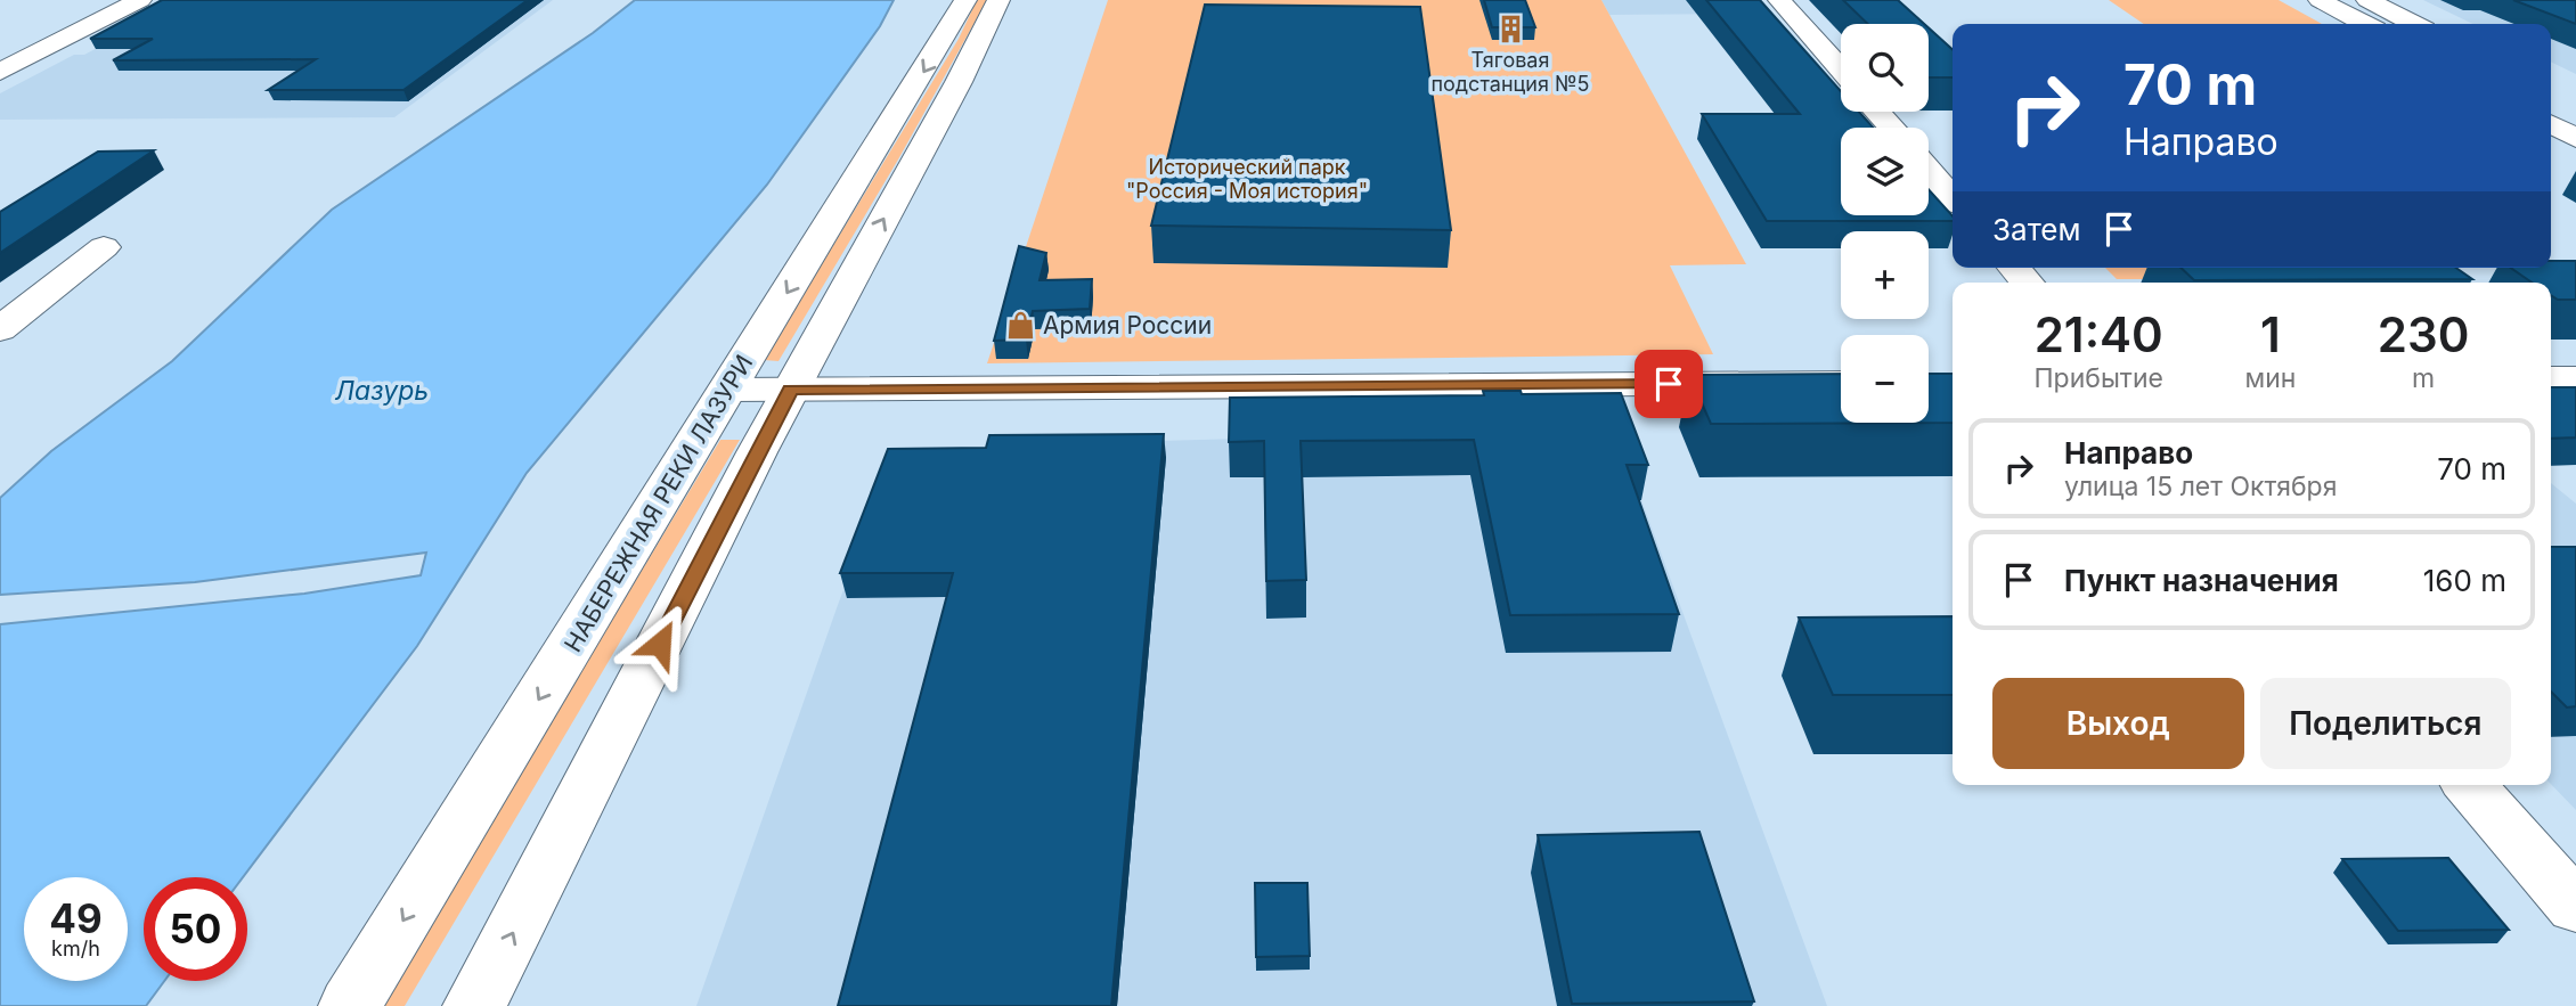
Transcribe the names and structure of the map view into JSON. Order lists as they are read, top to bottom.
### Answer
{
  "streets": {
    "main road": ["НАБЕРЕЖНАЯ РЕКИ ЛАЗУРИ"]
  },
  "water": ["Лазурь"],
  "parks": ["Исторический парк \"Россия - Моя история\""],
  "places": {
    "building": ["Тяговая подстанция №5"],
    "shop": ["Армия России"]
  },
  "page": {
    "map_buttons": ["+", "−"],
    "turn": ["70 m", "Направо"],
    "then": "Затем",
    "eta": [
      "21:40",
      "Прибытие",
      "1",
      "мин",
      "230",
      "m"
    ],
    "list": [
      {
        "name": "Направо",
        "note": "улица 15 лет Октября",
        "value": "70 m"
      },
      {
        "name": "Пункт назначения",
        "value": "160 m"
      }
    ],
    "buttons": ["Выход", "Поделиться"],
    "speed": "49 km/h",
    "limit": "50"
  }
}
